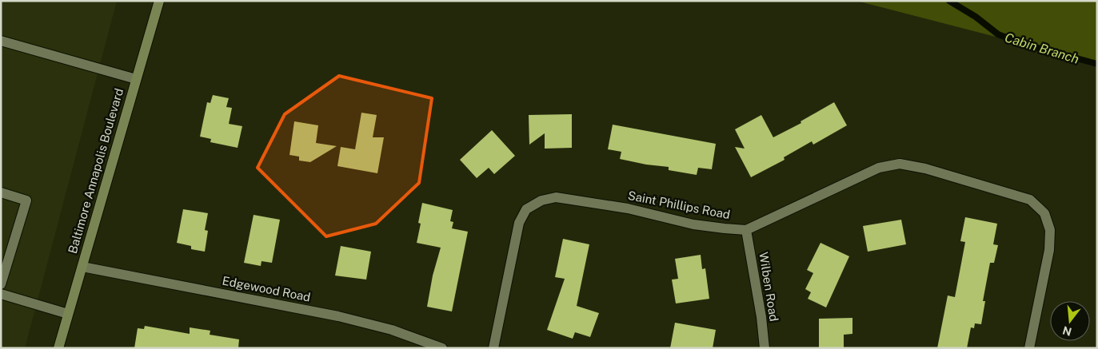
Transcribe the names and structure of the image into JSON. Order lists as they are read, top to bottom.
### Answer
{
  "streets": {
    "main road": ["Baltimore Annapolis Boulevard"],
    "street": ["Saint Phillips Road", "Wilben Road", "Edgewood Road"]
  },
  "crossings": [
    ["Baltimore Annapolis Boulevard", "Edgewood Road"],
    ["Saint Phillips Road", "Wilben Road"]
  ],
  "water": ["Cabin Branch"],
  "north": "bottom"
}
